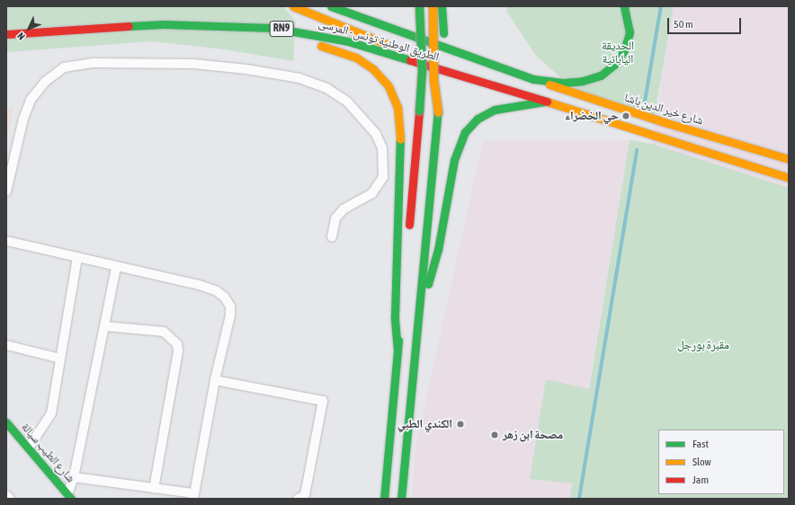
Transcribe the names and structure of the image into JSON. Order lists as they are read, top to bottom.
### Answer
{
  "streets": {
    "main road": [
      "RN9",
      "الطريق الوطنية تونس - المرسى",
      "شارع خير الدين باشا",
      "شارع الطيب سيالة"
    ]
  },
  "crossings": [
    ["RN9", "الطريق الوطنية تونس - المرسى"],
    ["الطريق الوطنية تونس - المرسى", "شارع خير الدين باشا"]
  ],
  "parks": ["الحديقة اليابانية", "مقبرة بورجل"],
  "places": ["حي الخضراء", "الكندي الطبي", "مصحة ابن زهر"],
  "legend": ["Fast", "Slow", "Jam"],
  "scale_bar": "50 m",
  "north": "bottom left"
}
